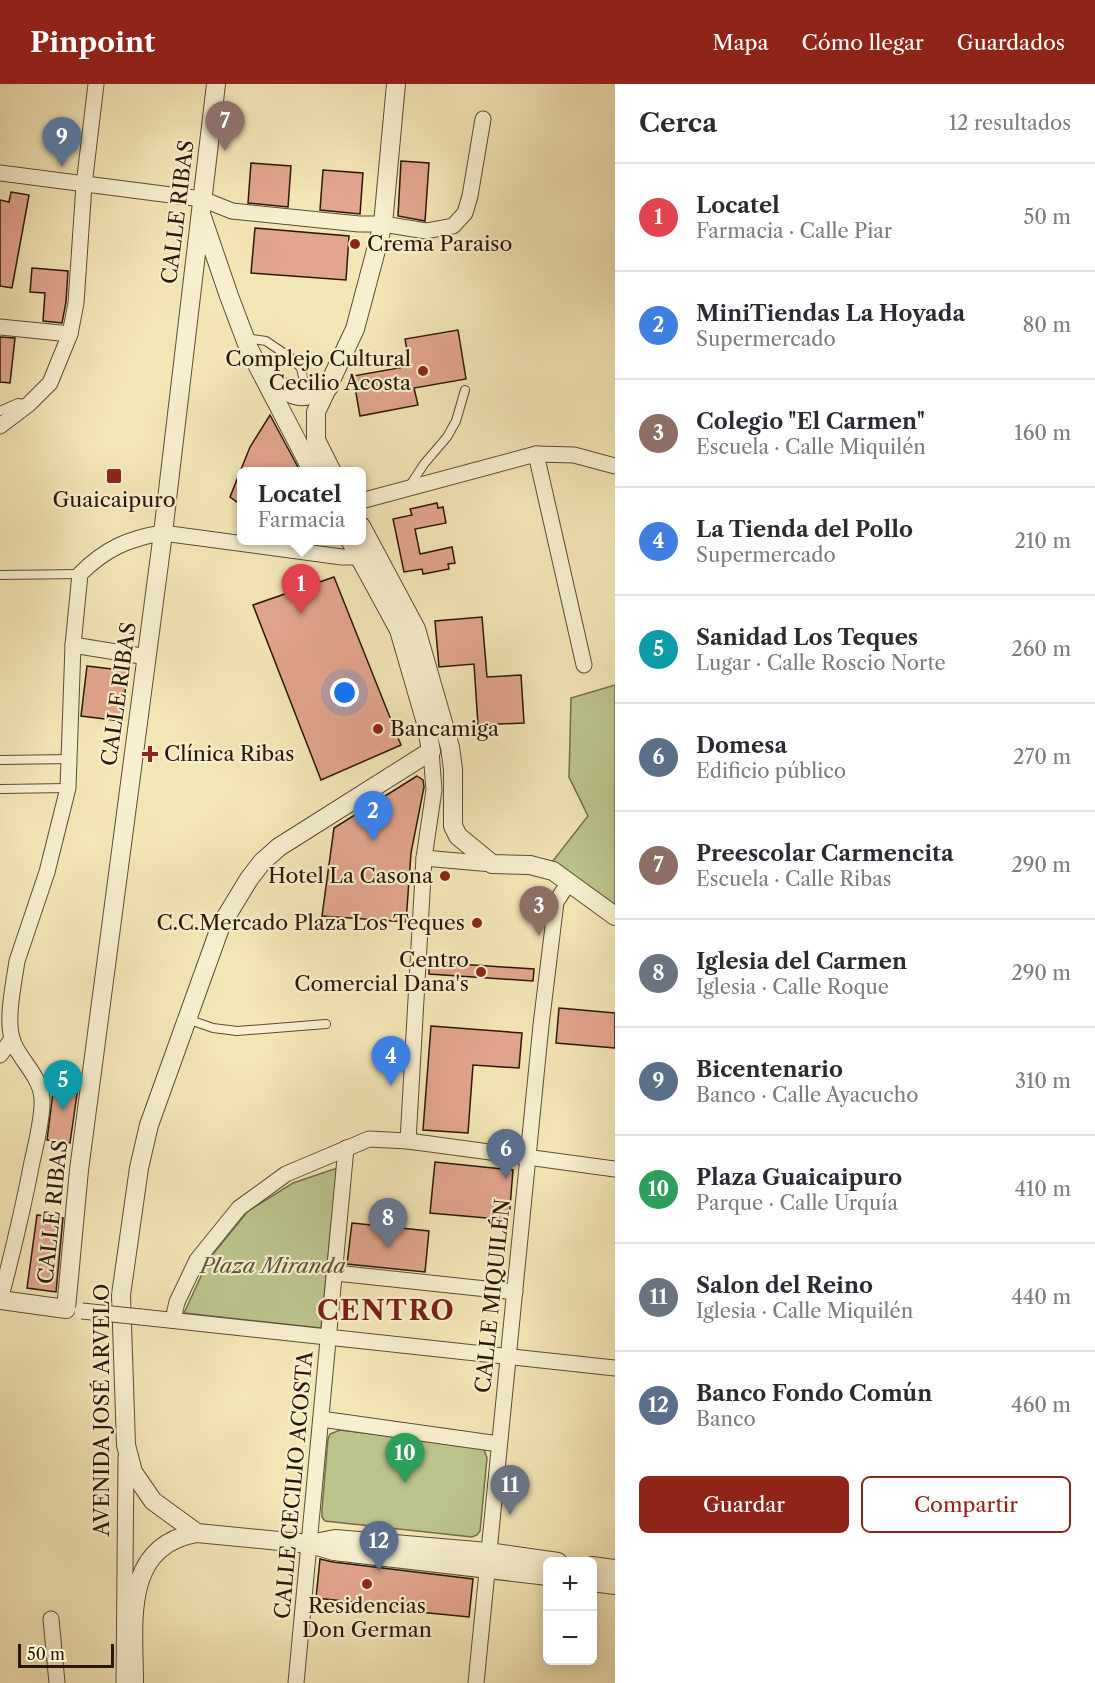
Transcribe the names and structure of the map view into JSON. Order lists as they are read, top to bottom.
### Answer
{
  "streets": {
    "street": [
      "CALLE RIBAS",
      "CALLE MIQUILÉN",
      "AVENIDA JOSÉ ARVELO",
      "CALLE CECILIO ACOSTA"
    ]
  },
  "districts": ["CENTRO"],
  "parks": ["Plaza Miranda"],
  "places": {
    "other": [
      "Crema Paraiso",
      "Complejo Cultural Cecilio Acosta",
      "Bancamiga",
      "Hotel La Casona",
      "C.C.Mercado Plaza Los Teques",
      "Centro Comercial Dana's",
      "Residencias Don German"
    ],
    "transit": ["Guaicaipuro"],
    "health": ["Clínica Ribas"]
  },
  "scale_bar": "50 m",
  "page": {
    "header": "Pinpoint",
    "nav": ["Mapa", "Cómo llegar", "Guardados"],
    "heading": ["Cerca", "12 resultados"],
    "pins": [
      "7",
      "9",
      "1",
      "2",
      "3",
      "4",
      "5",
      "6",
      "8",
      "10",
      "11",
      "12"
    ],
    "list": [
      {
        "mark": "1",
        "name": "Locatel",
        "note": "Farmacia · Calle Piar",
        "value": "50 m"
      },
      {
        "mark": "2",
        "name": "MiniTiendas La Hoyada",
        "note": "Supermercado",
        "value": "80 m"
      },
      {
        "mark": "3",
        "name": "Colegio \"El Carmen\"",
        "note": "Escuela · Calle Miquilén",
        "value": "160 m"
      },
      {
        "mark": "4",
        "name": "La Tienda del Pollo",
        "note": "Supermercado",
        "value": "210 m"
      },
      {
        "mark": "5",
        "name": "Sanidad Los Teques",
        "note": "Lugar · Calle Roscio Norte",
        "value": "260 m"
      },
      {
        "mark": "6",
        "name": "Domesa",
        "note": "Edificio público",
        "value": "270 m"
      },
      {
        "mark": "7",
        "name": "Preescolar Carmencita",
        "note": "Escuela · Calle Ribas",
        "value": "290 m"
      },
      {
        "mark": "8",
        "name": "Iglesia del Carmen",
        "note": "Iglesia · Calle Roque",
        "value": "290 m"
      },
      {
        "mark": "9",
        "name": "Bicentenario",
        "note": "Banco · Calle Ayacucho",
        "value": "310 m"
      },
      {
        "mark": "10",
        "name": "Plaza Guaicaipuro",
        "note": "Parque · Calle Urquía",
        "value": "410 m"
      },
      {
        "mark": "11",
        "name": "Salon del Reino",
        "note": "Iglesia · Calle Miquilén",
        "value": "440 m"
      },
      {
        "mark": "12",
        "name": "Banco Fondo Común",
        "note": "Banco",
        "value": "460 m"
      }
    ],
    "popup": ["Locatel", "Farmacia"],
    "buttons": ["Guardar", "Compartir"],
    "map_buttons": ["+", "−"],
    "scale": "50 m"
  }
}
